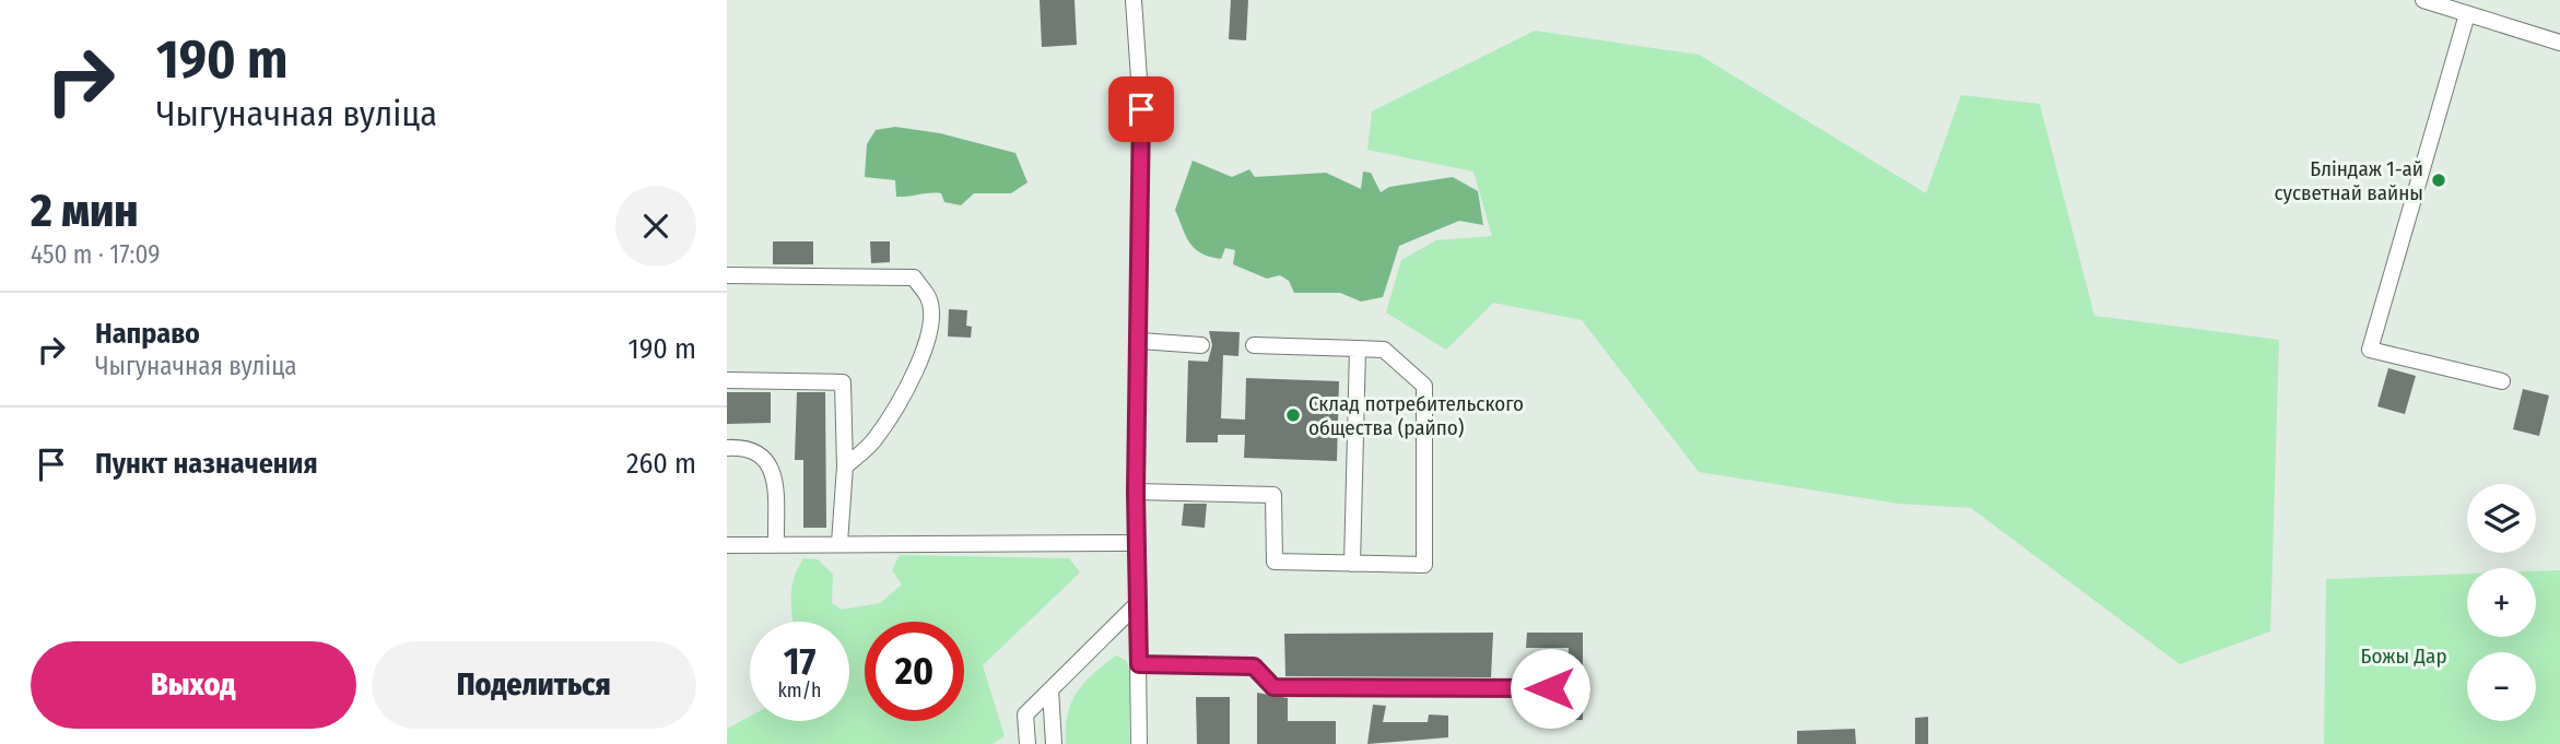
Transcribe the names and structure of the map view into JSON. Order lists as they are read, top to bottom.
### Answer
{
  "parks": ["Божы Дар"],
  "places": ["Бліндаж 1-ай сусветнай вайны", "Склад потребительского общества (райпо)"],
  "page": {
    "turn": ["190 m", "Чыгуначная вуліца"],
    "heading": ["2 мин", "450 m · 17:09"],
    "list": [
      {
        "name": "Направо",
        "note": "Чыгуначная вуліца",
        "value": "190 m"
      },
      {
        "name": "Пункт назначения",
        "value": "260 m"
      }
    ],
    "map_buttons": ["+", "−"],
    "speed": "17 km/h",
    "limit": "20",
    "buttons": ["Выход", "Поделиться"]
  }
}
